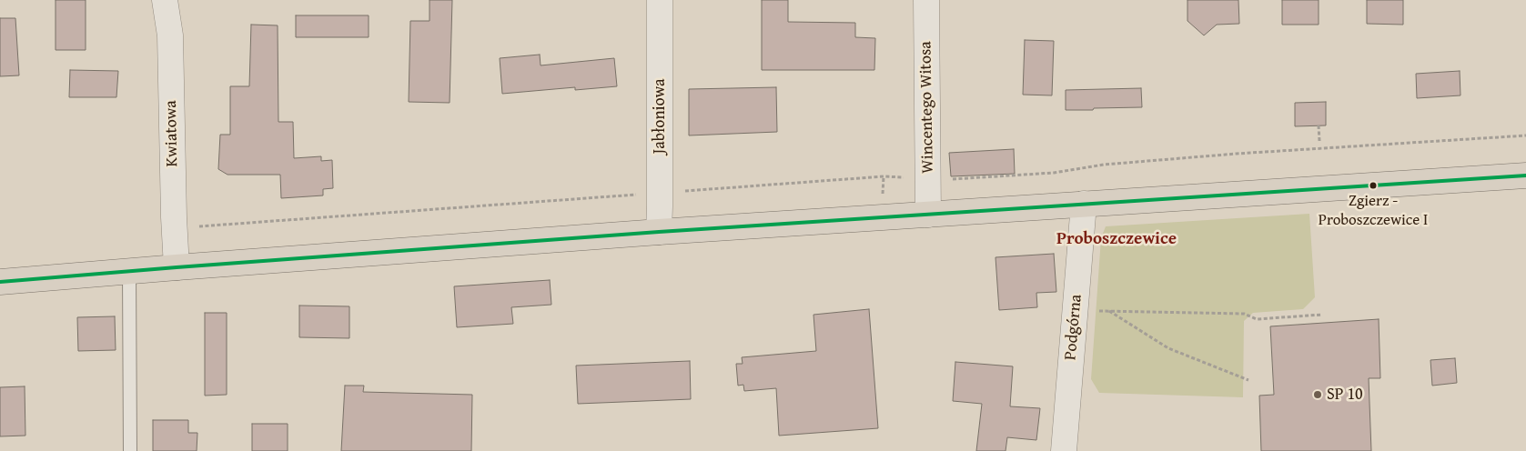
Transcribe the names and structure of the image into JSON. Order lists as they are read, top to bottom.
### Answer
{
  "streets": {
    "street": [
      "Wincentego Witosa",
      "Jabłoniowa",
      "Kwiatowa",
      "Podgórna"
    ]
  },
  "districts": ["Proboszczewice"],
  "places": ["Zgierz - Proboszczewice I", "SP 10"]
}
